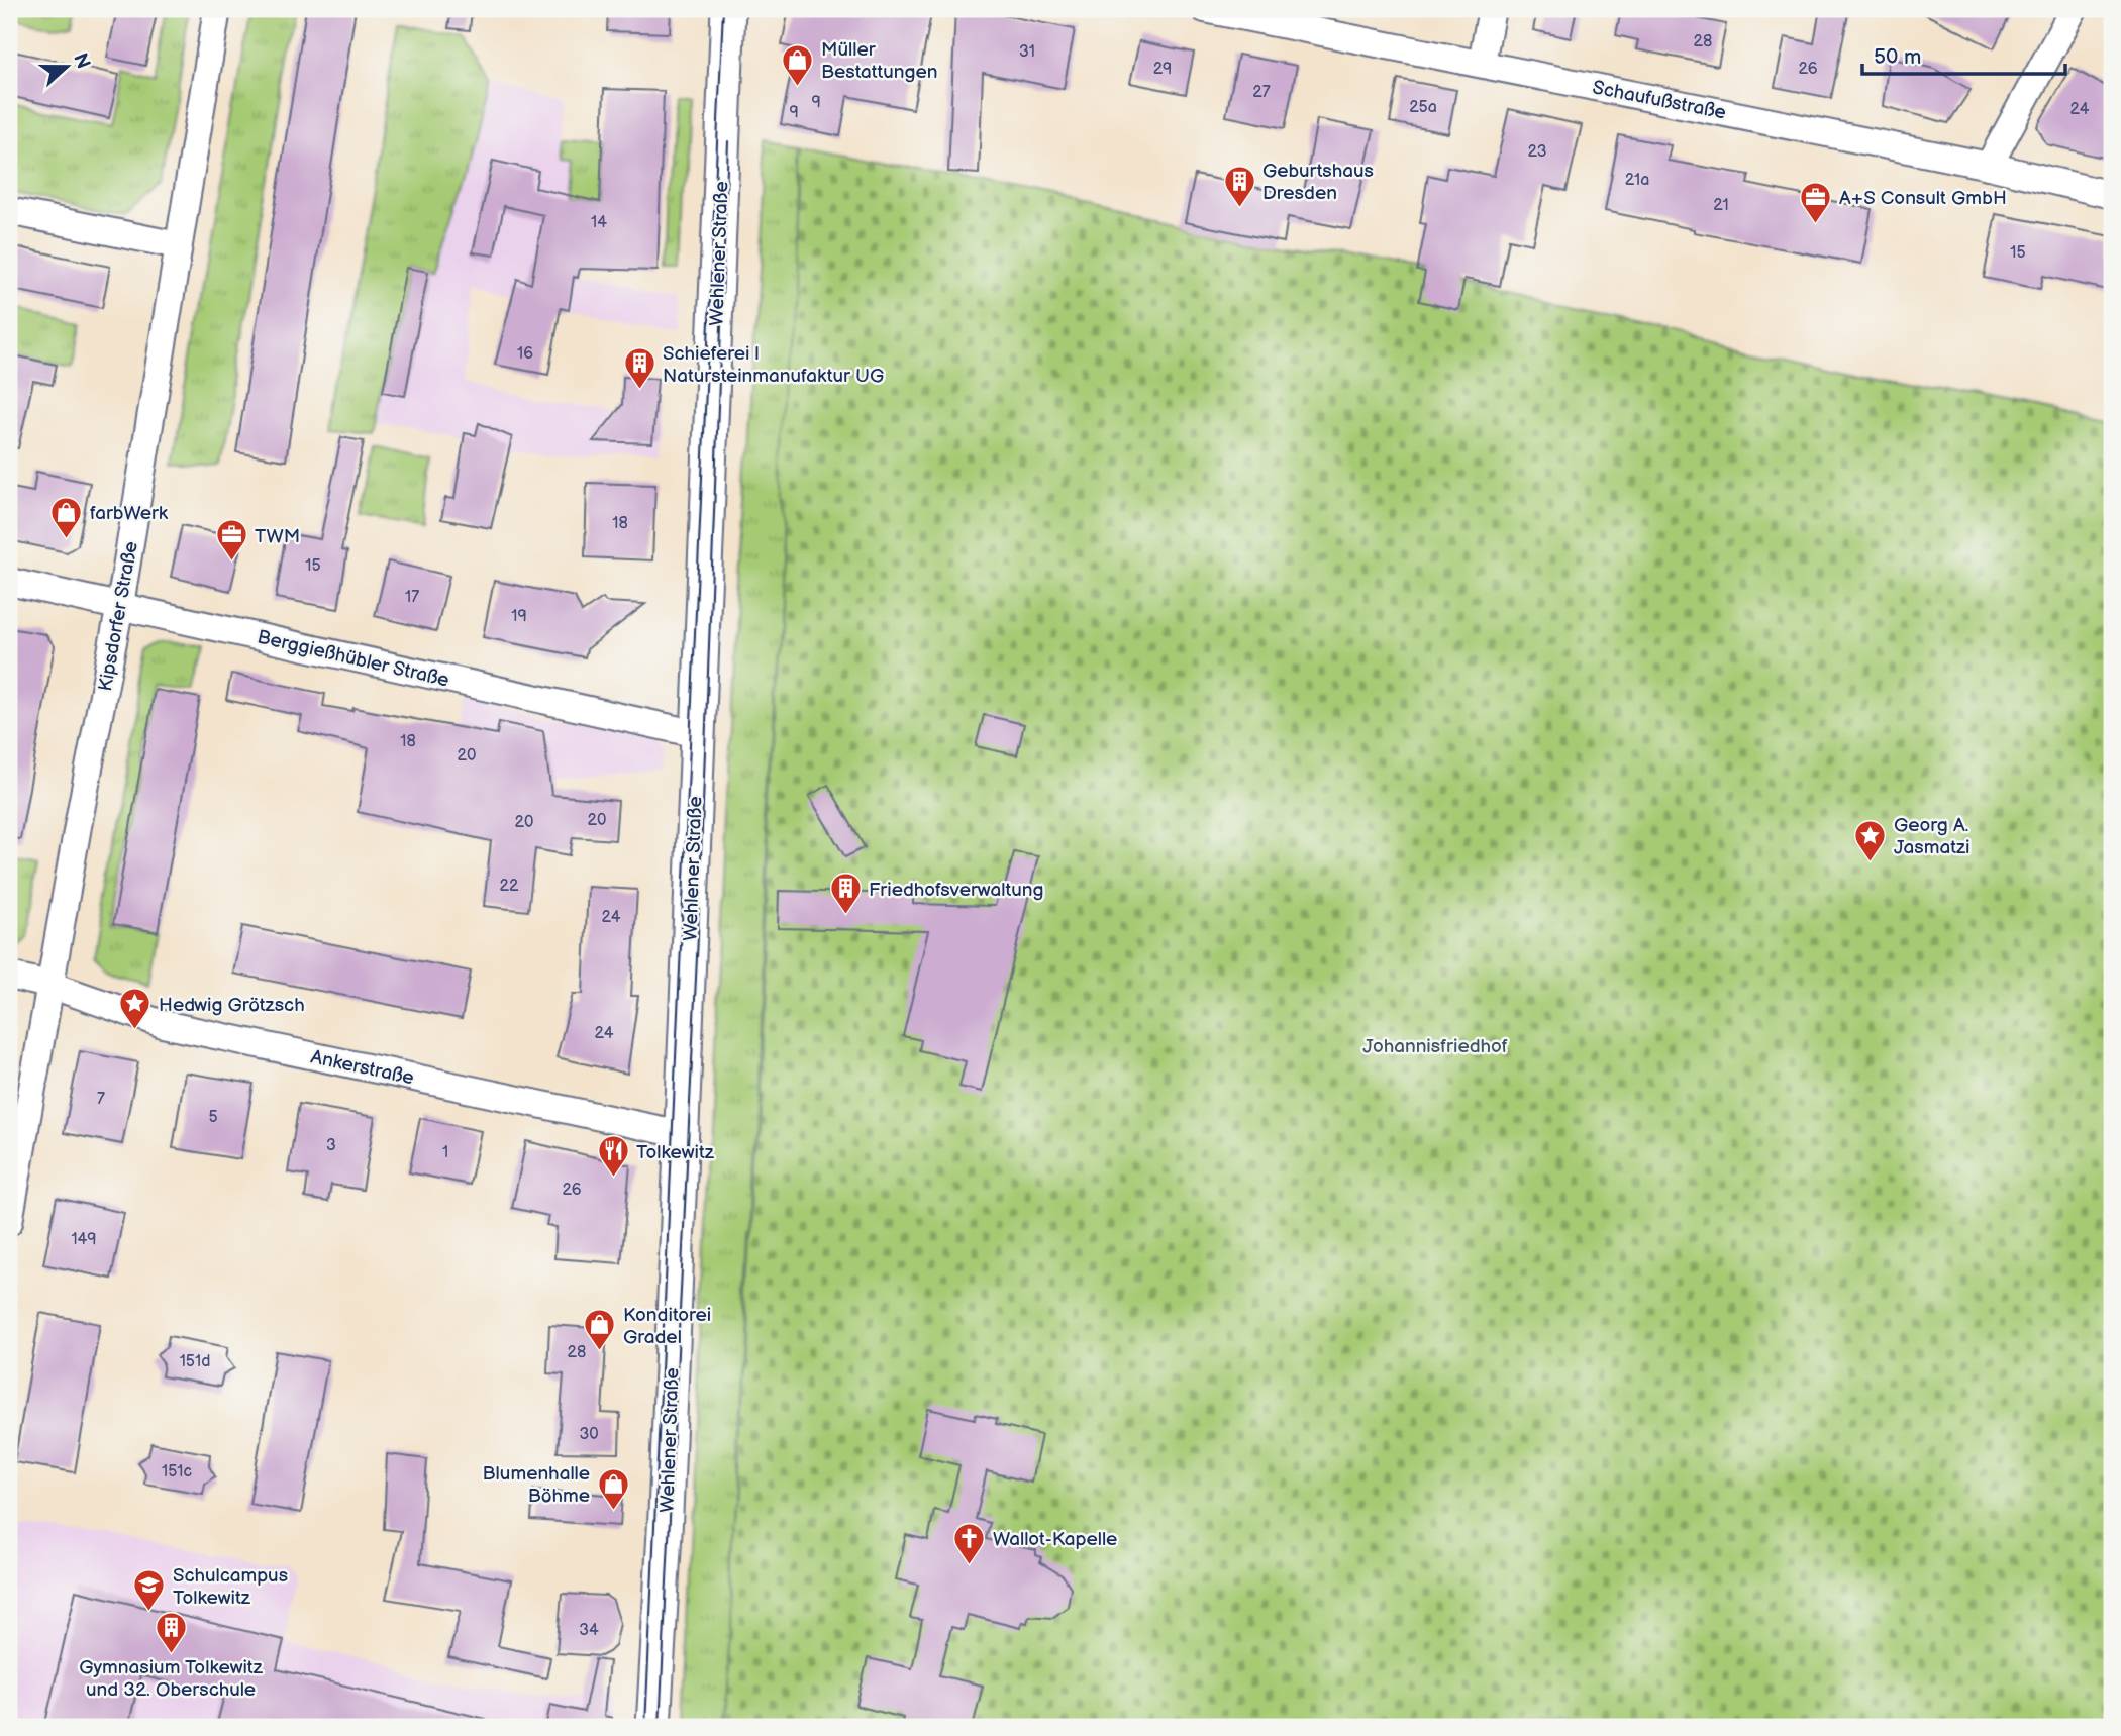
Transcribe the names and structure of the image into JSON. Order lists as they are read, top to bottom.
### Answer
{
  "streets": {
    "main road": ["Wehlener Straße"],
    "street": [
      "Schaufußstraße",
      "Kipsdorfer Straße",
      "Berggießhübler Straße",
      "Ankerstraße"
    ]
  },
  "crossings": [
    ["Wehlener Straße", "Berggießhübler Straße"],
    ["Wehlener Straße", "Ankerstraße"],
    ["Kipsdorfer Straße", "Berggießhübler Straße"],
    ["Kipsdorfer Straße", "Ankerstraße"]
  ],
  "parks": ["Johannisfriedhof"],
  "places": {
    "shop": [
      "Müller Bestattungen",
      "farbWerk",
      "Konditorei Gradel",
      "Blumenhalle Böhme"
    ],
    "building": [
      "Geburtshaus Dresden",
      "Schieferei | Natursteinmanufaktur UG",
      "Friedhofsverwaltung",
      "Gymnasium Tolkewitz und 32. Oberschule"
    ],
    "office": ["A+S Consult GmbH", "TWM"],
    "place": ["Georg A. Jasmatzi", "Hedwig Grötzsch"],
    "restaurant": ["Tolkewitz"],
    "church": ["Wallot-Kapelle"],
    "school or university": ["Schulcampus Tolkewitz"]
  },
  "house_numbers": [
    "28",
    "31",
    "29",
    "26",
    "27",
    "9",
    "25a",
    "24",
    "9",
    "23",
    "21a",
    "21",
    "14",
    "15",
    "16",
    "18",
    "15",
    "17",
    "19",
    "18",
    "20",
    "20",
    "20",
    "22",
    "24",
    "24",
    "7",
    "5",
    "3",
    "1",
    "26",
    "149",
    "28",
    "151d",
    "30",
    "151c",
    "34"
  ],
  "scale_bar": "50 m",
  "north": "right"
}
